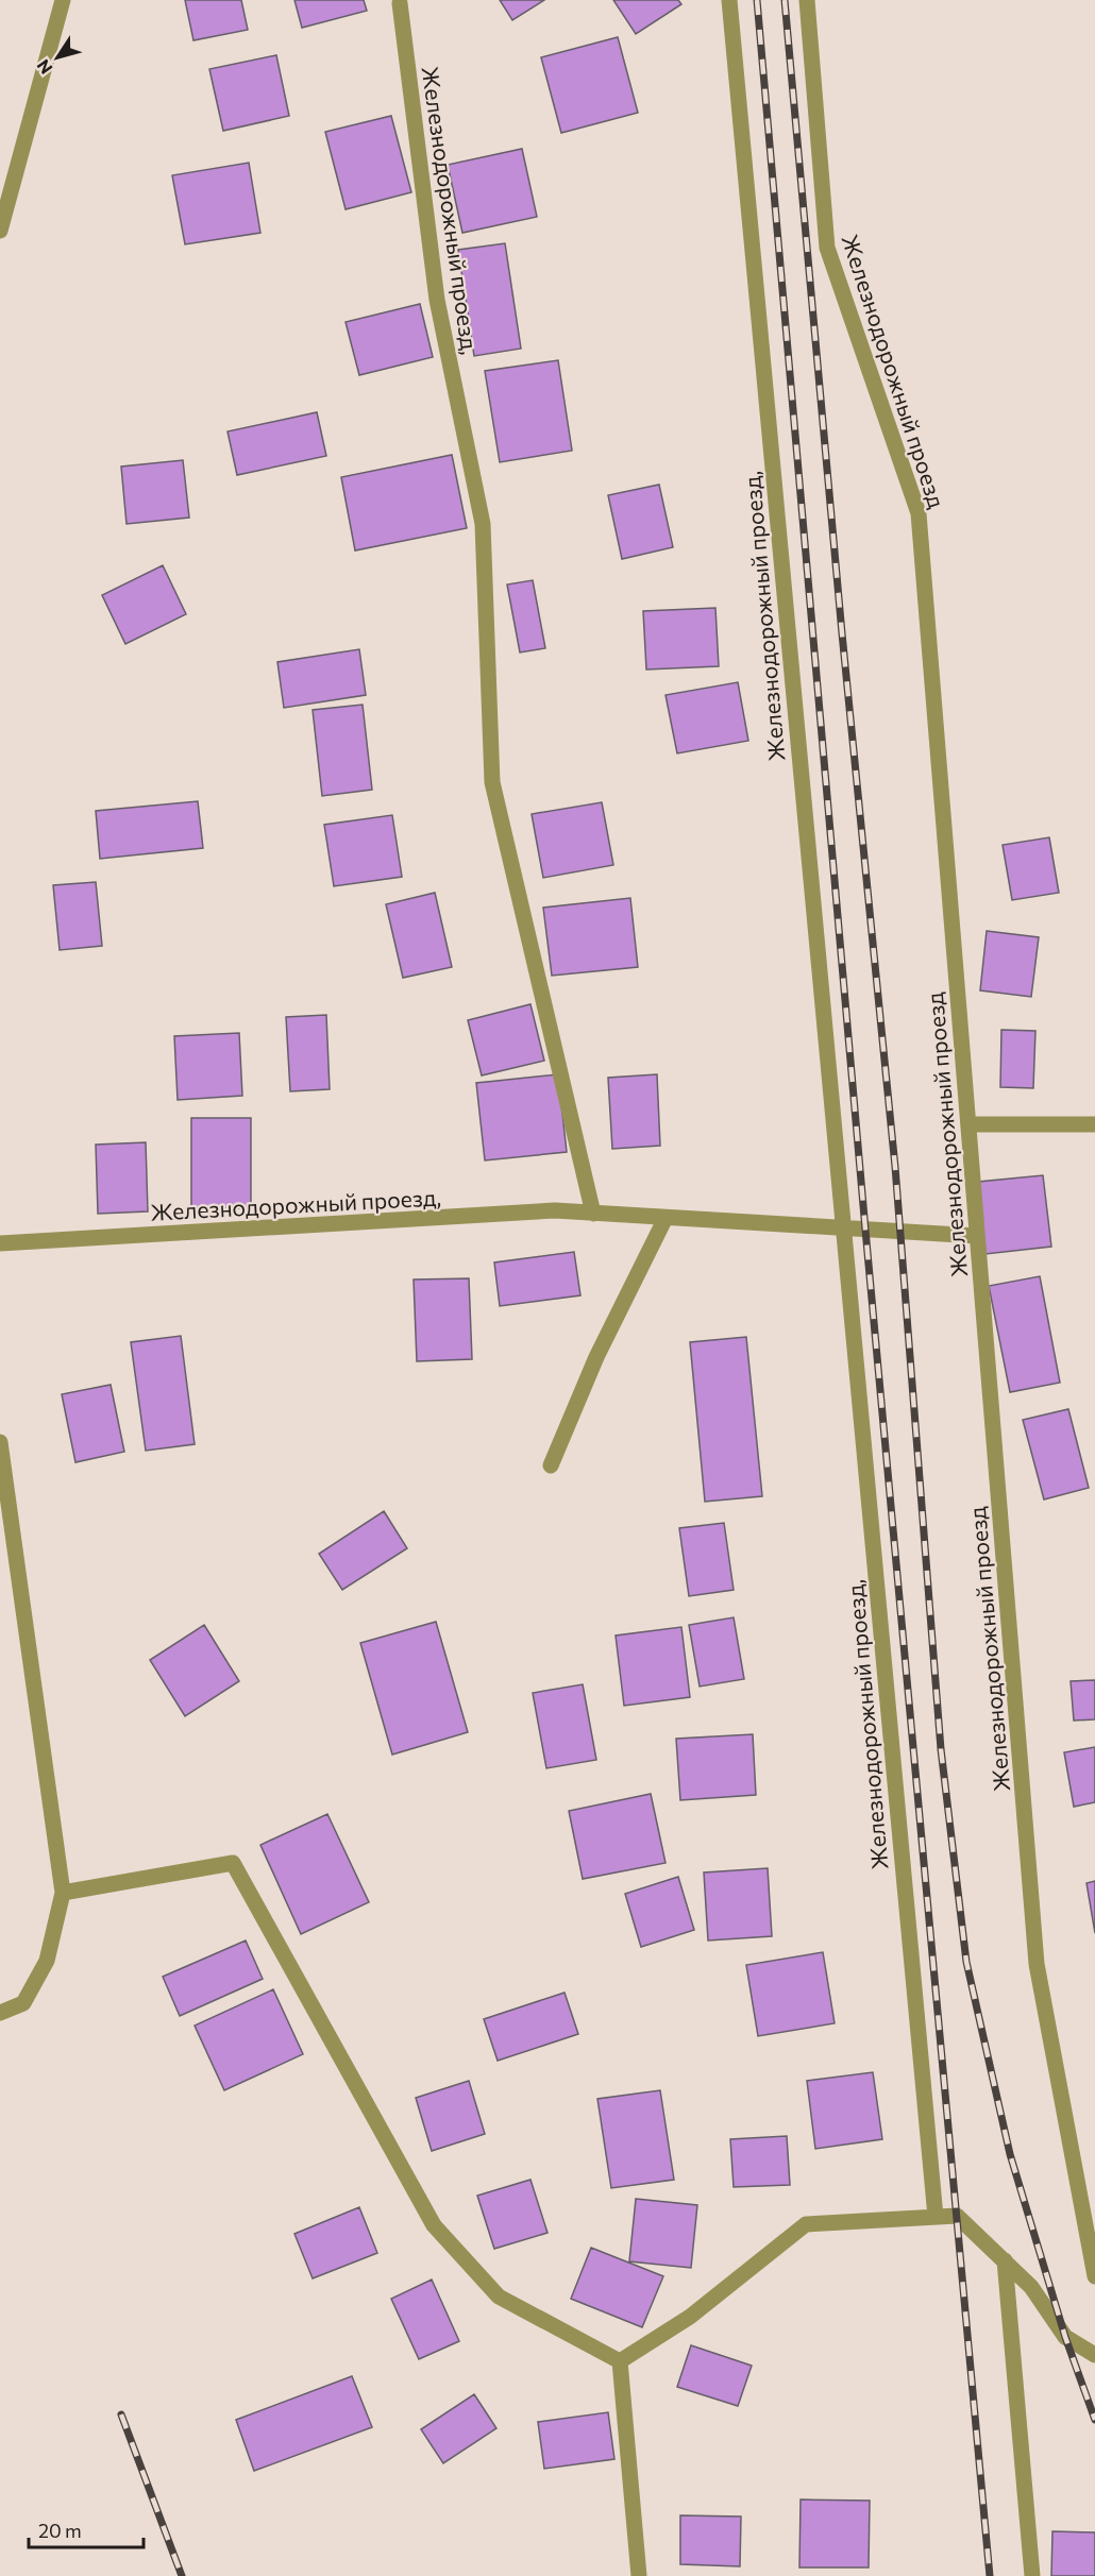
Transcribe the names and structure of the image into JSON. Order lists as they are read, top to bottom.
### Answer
{
  "streets": {
    "street": ["Железнодорожный проезд,", "Железнодорожный проезд"]
  },
  "crossings": [
    ["Железнодорожный проезд,", "Железнодорожный проезд"]
  ],
  "scale_bar": "20 m",
  "north": "bottom left"
}
